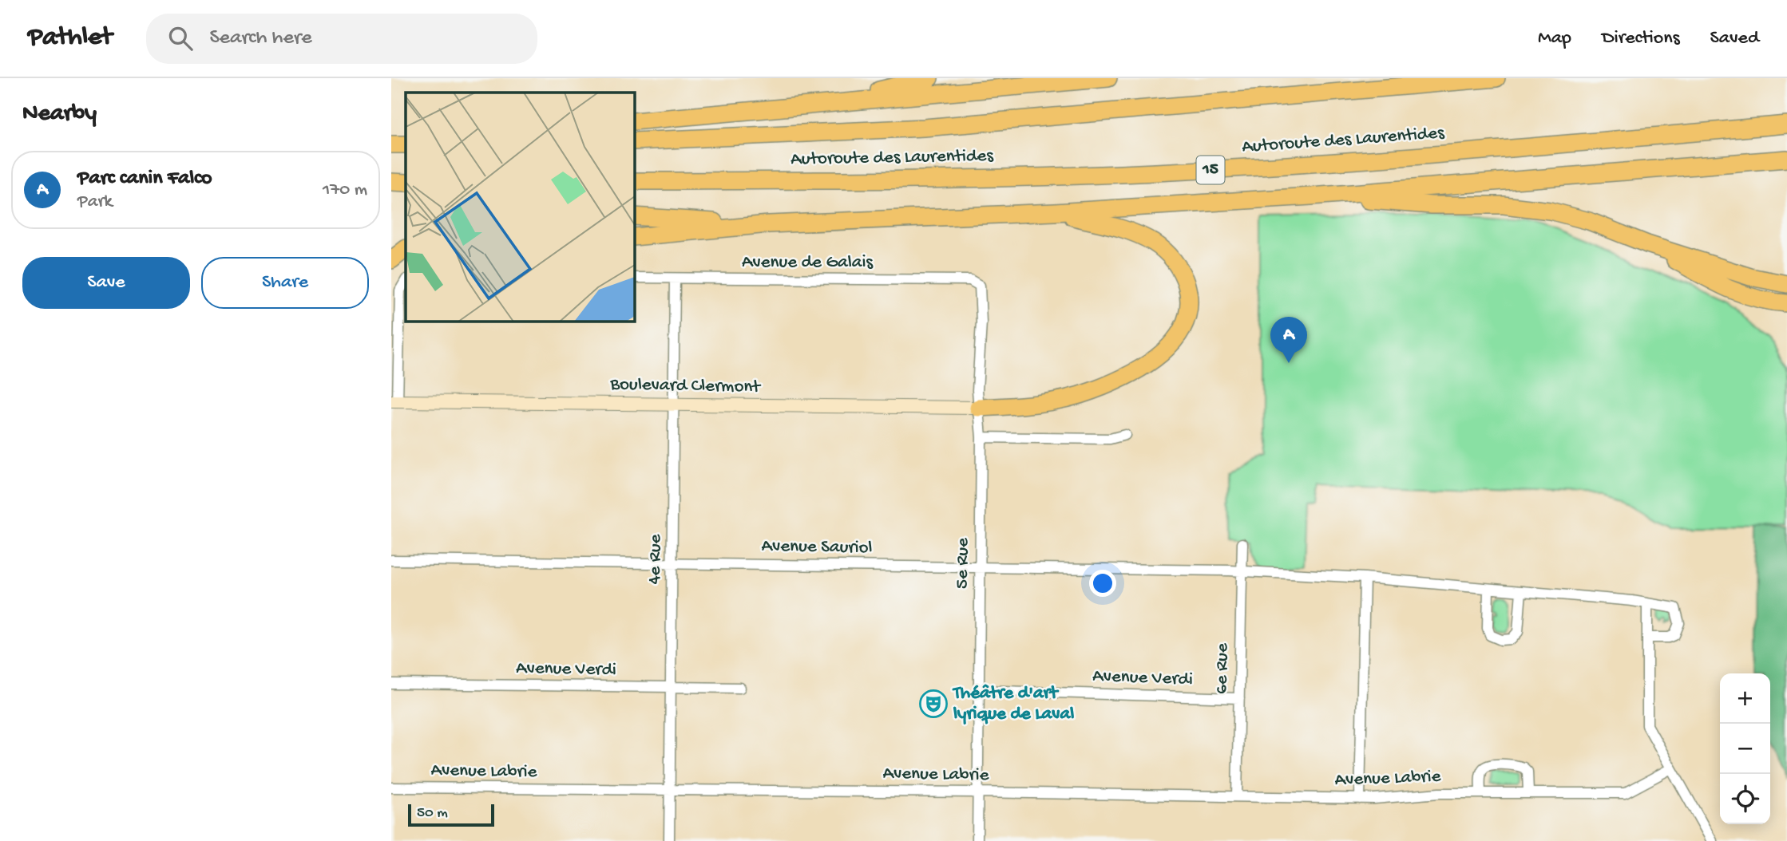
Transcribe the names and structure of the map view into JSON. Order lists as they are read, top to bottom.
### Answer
{
  "streets": {
    "highway": ["Autoroute des Laurentides", "15"],
    "street": [
      "Avenue de Galais",
      "Boulevard Clermont",
      "Avenue Sauriol",
      "4e Rue",
      "5e Rue",
      "6e Rue",
      "Avenue Verdi",
      "Avenue Labrie"
    ]
  },
  "crossings": [
    ["Avenue de Galais", "4e Rue"],
    ["Avenue de Galais", "5e Rue"],
    ["Boulevard Clermont", "4e Rue"],
    ["Boulevard Clermont", "5e Rue"],
    ["Avenue Sauriol", "4e Rue"],
    ["Avenue Sauriol", "5e Rue"],
    ["Avenue Sauriol", "6e Rue"],
    ["4e Rue", "Avenue Verdi"],
    ["4e Rue", "Avenue Labrie"],
    ["5e Rue", "Avenue Verdi"],
    ["5e Rue", "Avenue Labrie"],
    ["6e Rue", "Avenue Verdi"],
    ["6e Rue", "Avenue Labrie"]
  ],
  "places": {
    "theatre": ["Théâtre d'art lyrique de Laval"]
  },
  "scale_bar": "50 m",
  "page": {
    "header": "Pathlet",
    "search": "Search here",
    "nav": ["Map", "Directions", "Saved"],
    "heading": "Nearby",
    "list": [
      {
        "mark": "A",
        "name": "Parc canin Falco",
        "note": "Park",
        "value": "170 m"
      }
    ],
    "buttons": ["Save", "Share"],
    "pins": "A",
    "map_buttons": ["+", "−"],
    "scale": "50 m"
  }
}
